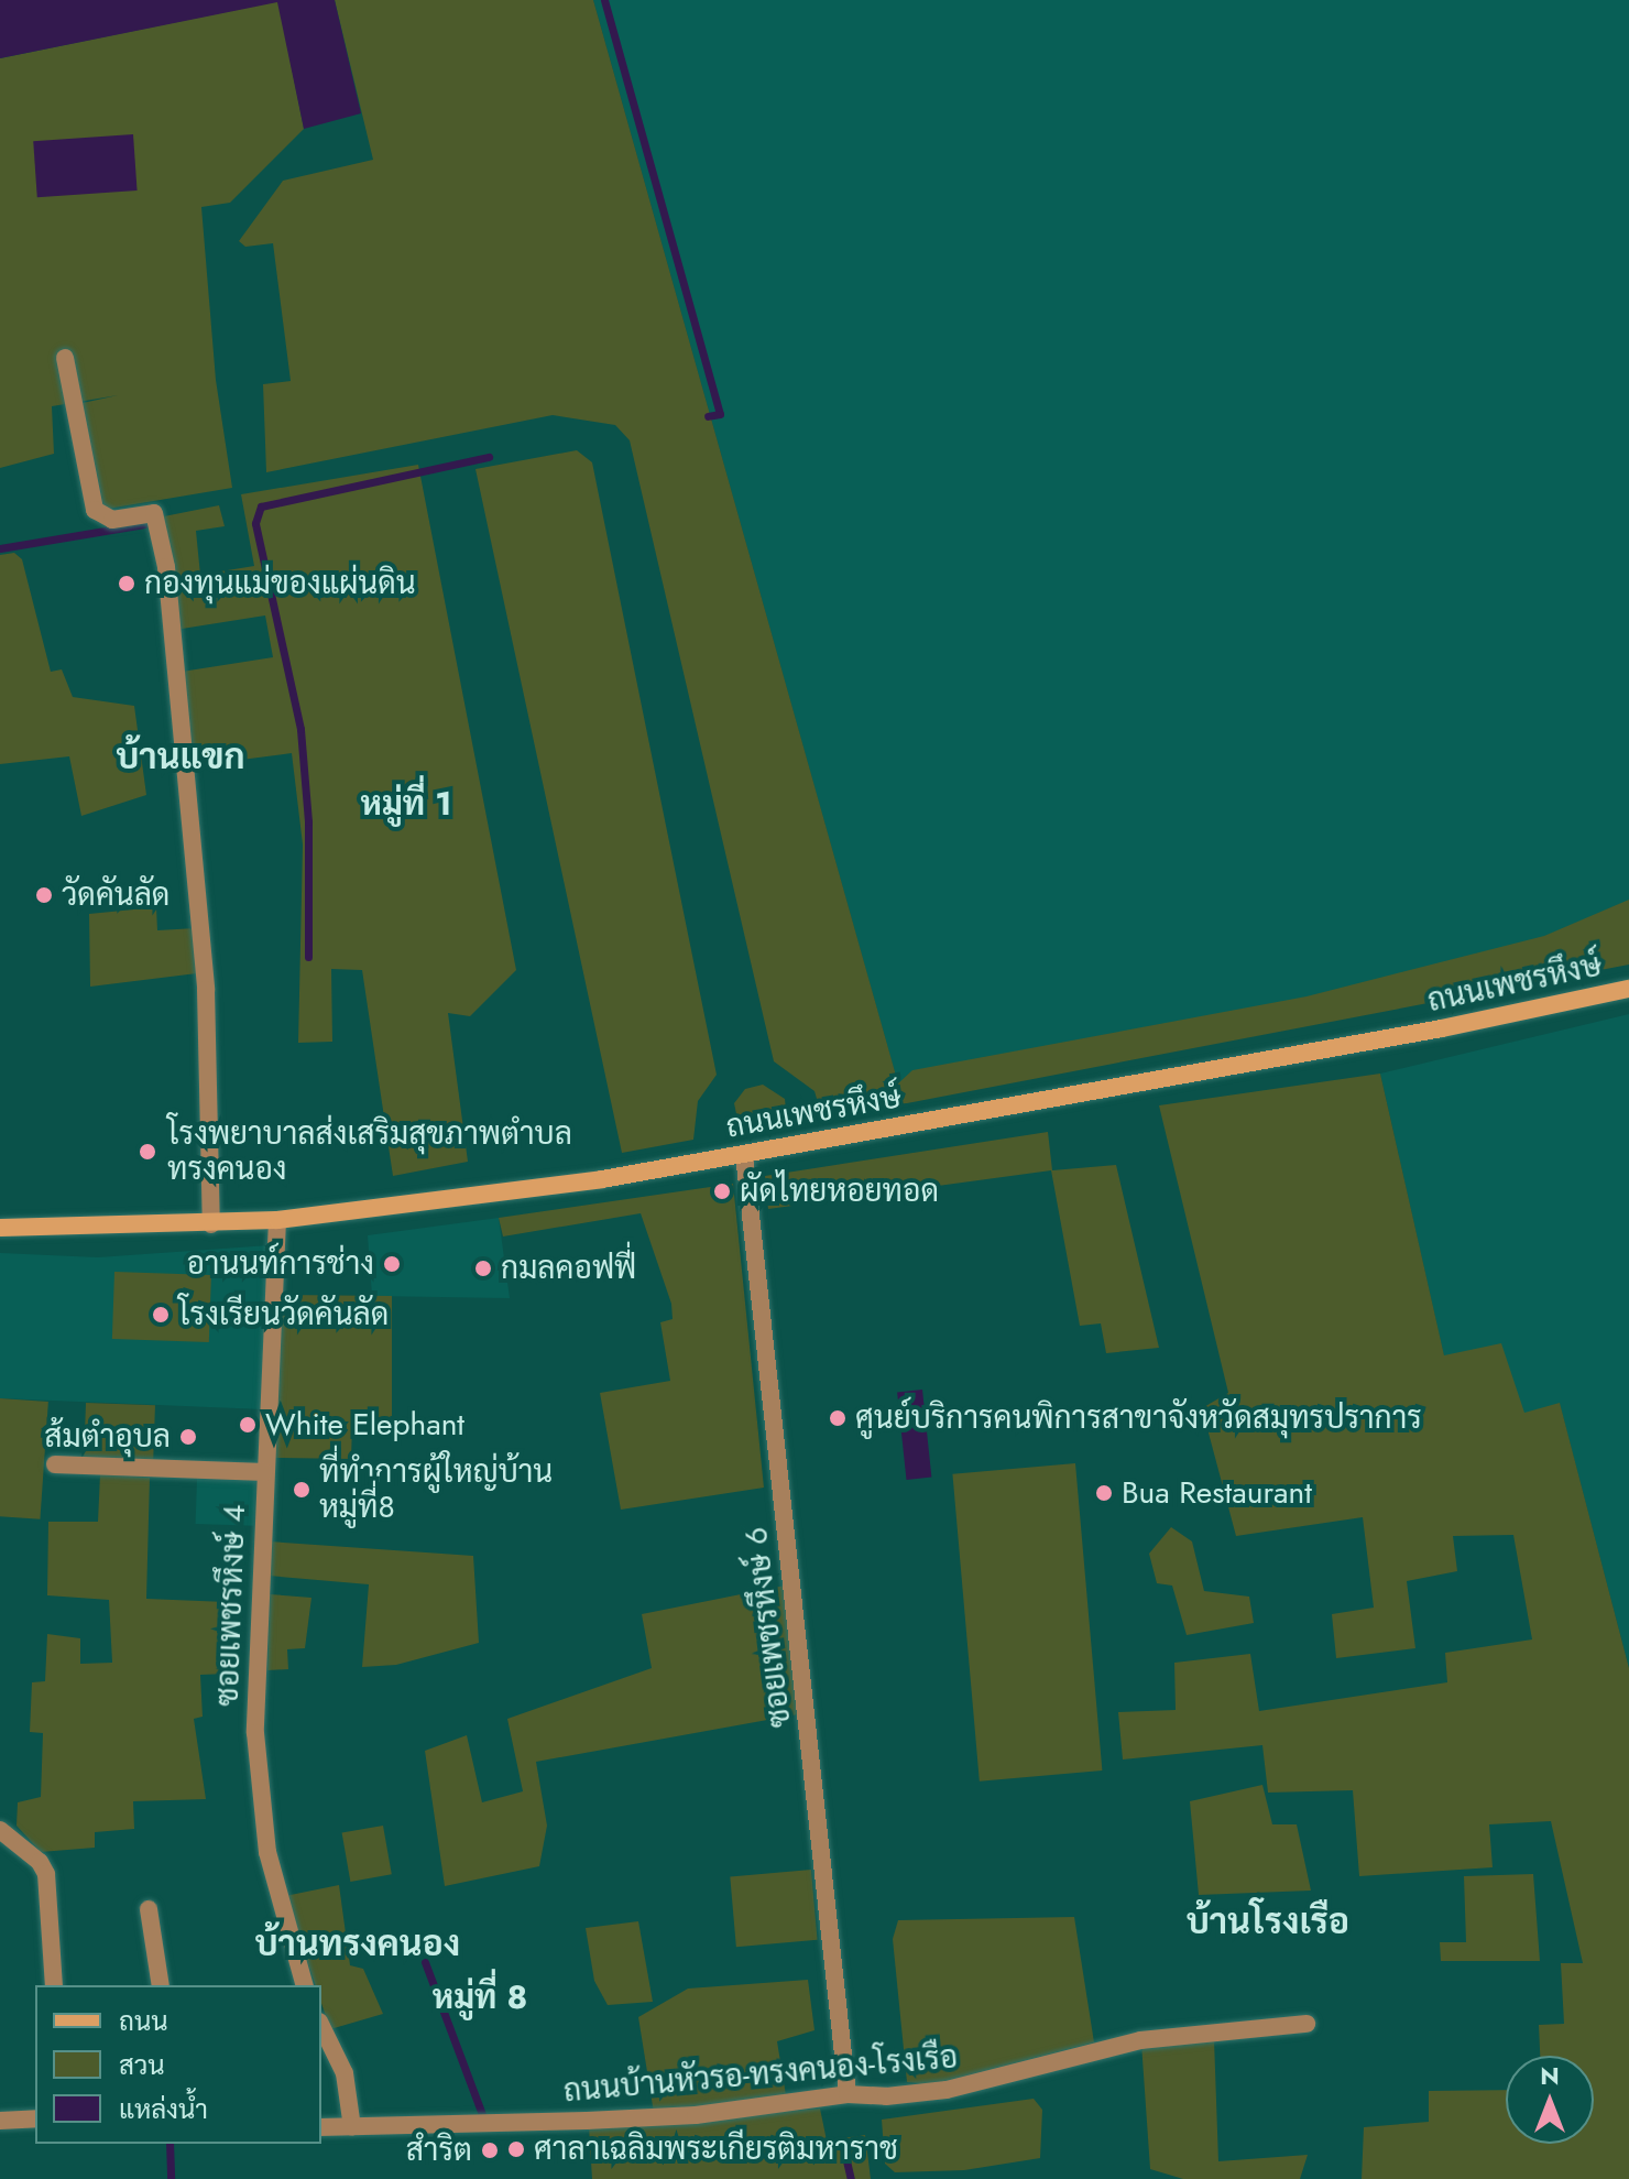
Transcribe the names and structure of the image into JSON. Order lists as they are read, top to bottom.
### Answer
{
  "streets": {
    "main road": ["ถนนเพชรหึงษ์"],
    "street": ["ซอยเพชรหึงษ์ 4", "ซอยเพชรหึงษ์ 6", "ถนนบ้านหัวรอ-ทรงคนอง-โรงเรือ"]
  },
  "crossings": [
    ["ถนนเพชรหึงษ์", "ซอยเพชรหึงษ์ 4"],
    ["ถนนเพชรหึงษ์", "ซอยเพชรหึงษ์ 6"],
    ["ซอยเพชรหึงษ์ 6", "ถนนบ้านหัวรอ-ทรงคนอง-โรงเรือ"]
  ],
  "districts": [
    "บ้านแขก",
    "หมู่ที่ 1",
    "บ้านโรงเรือ",
    "บ้านทรงคนอง",
    "หมู่ที่ 8"
  ],
  "places": [
    "กองทุนแม่ของแผ่นดิน",
    "วัดคันลัด",
    "โรงพยาบาลส่งเสริมสุขภาพตำบล ทรงคนอง",
    "ผัดไทยหอยทอด",
    "อานนท์การช่าง",
    "กมลคอฟฟี่",
    "โรงเรียนวัดคันลัด",
    "ศูนย์บริการคนพิการสาขาจังหวัดสมุทรปราการ",
    "White Elephant",
    "ส้มตำอุบล",
    "ที่ทำการผู้ใหญ่บ้าน หมู่ที่8",
    "Bua Restaurant",
    "ศาลาเฉลิมพระเกียรติมหาราช",
    "สำริต"
  ],
  "legend": ["ถนน", "สวน", "แหล่งน้ำ"],
  "north": "top"
}
